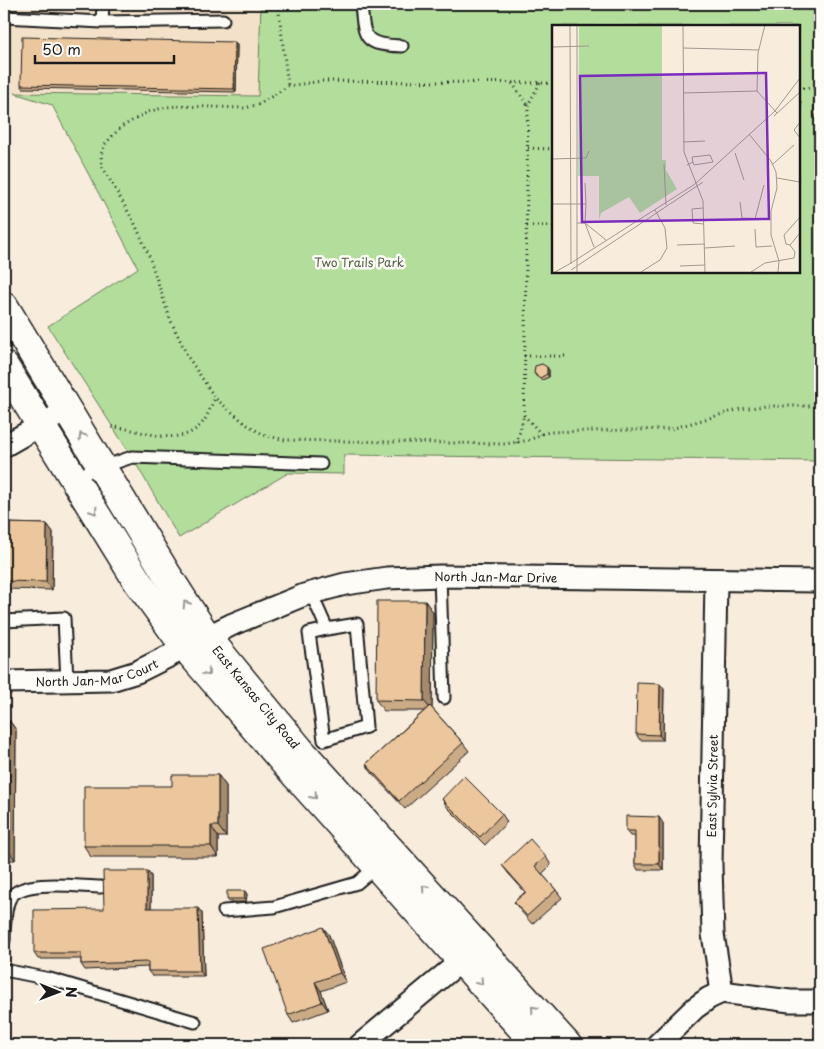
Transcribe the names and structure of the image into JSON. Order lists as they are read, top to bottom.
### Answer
{
  "streets": {
    "main road": ["East Kansas City Road"],
    "street": ["North Jan-Mar Drive", "North Jan-Mar Court", "East Sylvia Street"]
  },
  "crossings": [
    ["North Jan-Mar Drive", "North Jan-Mar Court"],
    ["North Jan-Mar Drive", "East Kansas City Road"],
    ["North Jan-Mar Drive", "East Sylvia Street"],
    ["North Jan-Mar Court", "East Kansas City Road"]
  ],
  "parks": ["Two Trails Park"],
  "scale_bar": "50 m",
  "north": "right"
}
